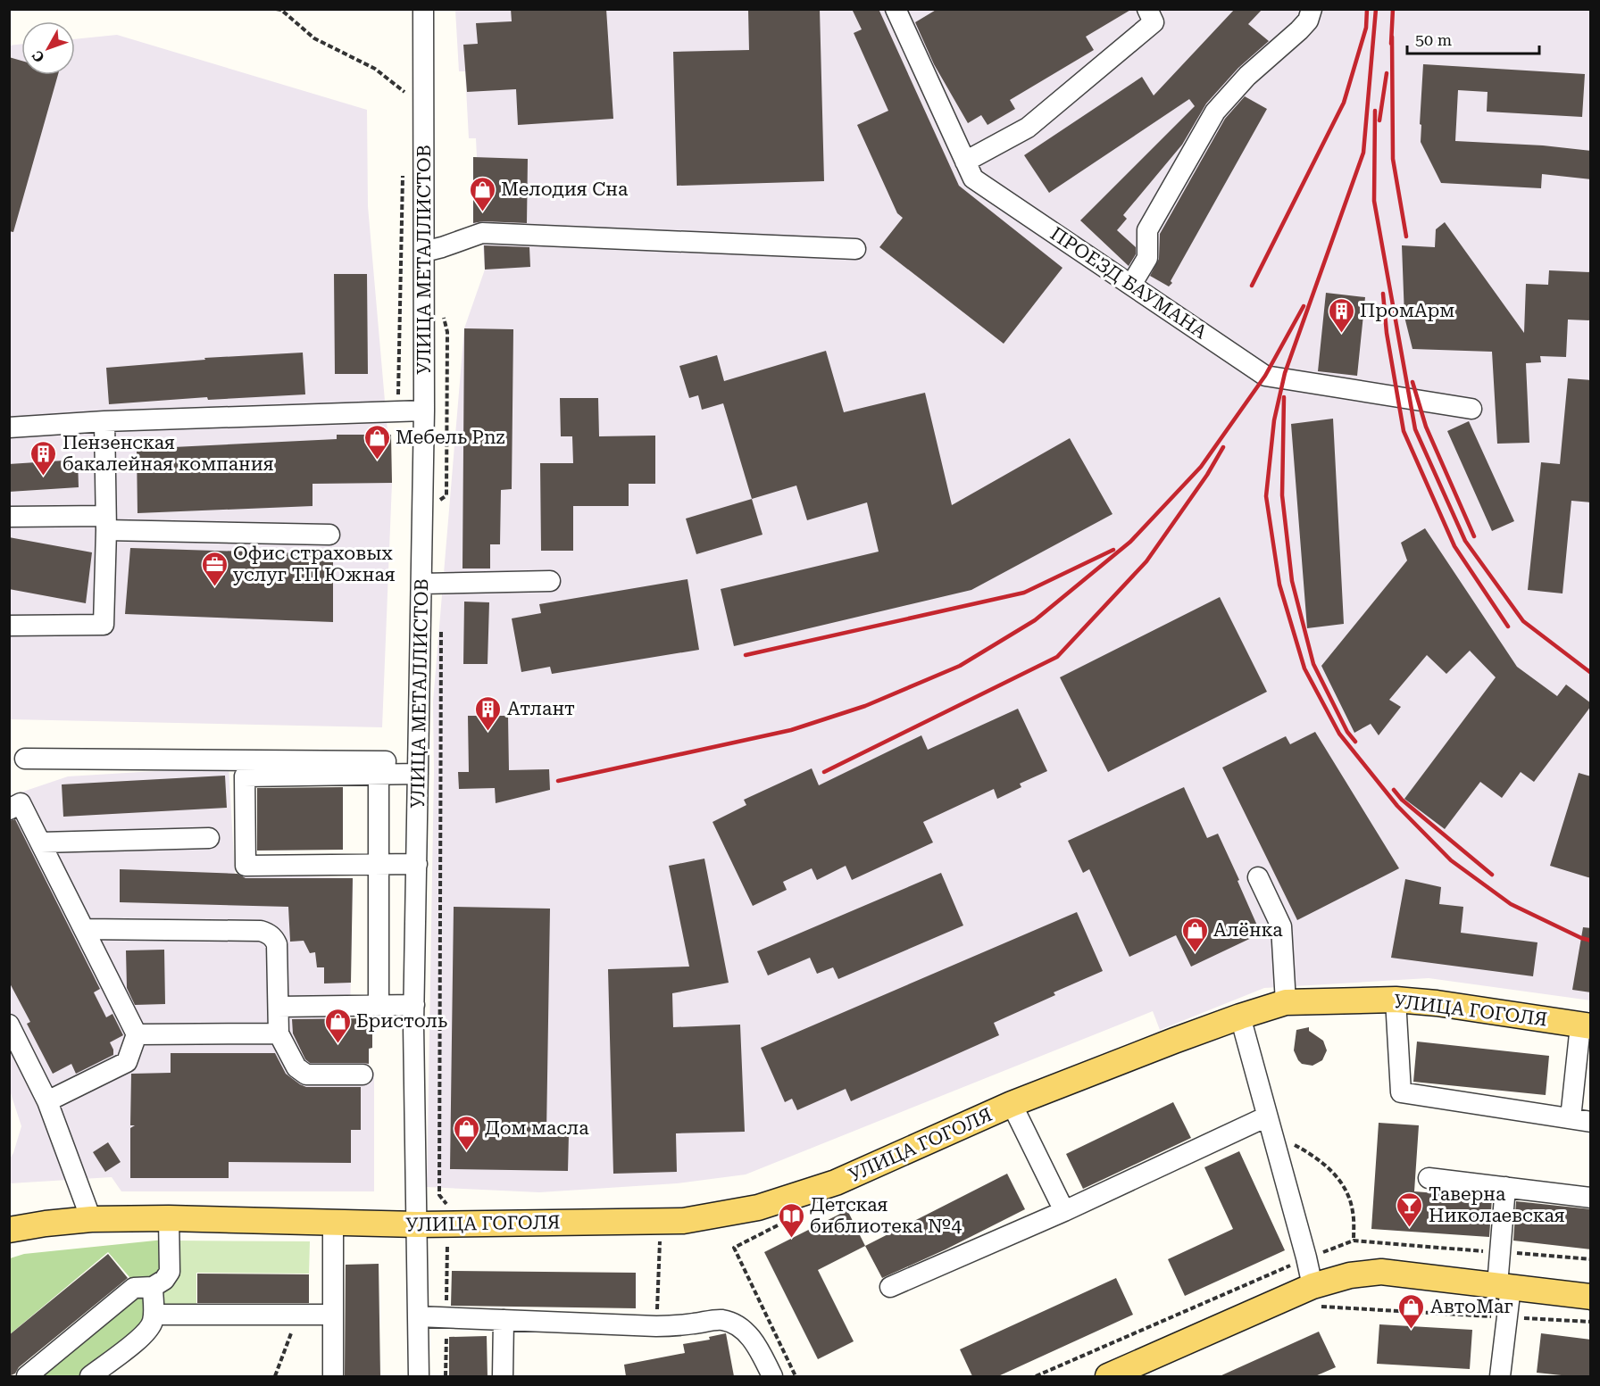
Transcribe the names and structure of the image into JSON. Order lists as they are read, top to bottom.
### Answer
{
  "streets": {
    "main road": ["УЛИЦА ГОГОЛЯ"],
    "street": ["УЛИЦА МЕТАЛЛИСТОВ", "ПРОЕЗД БАУМАНА"]
  },
  "crossings": [
    ["УЛИЦА МЕТАЛЛИСТОВ", "УЛИЦА ГОГОЛЯ"]
  ],
  "places": {
    "shop": [
      "Мелодия Сна",
      "Мебель Pnz",
      "Алёнка",
      "Бристоль",
      "Дом масла",
      "АвтоМаг"
    ],
    "building": ["ПромАрм", "Пензенская бакалейная компания", "Атлант"],
    "office": ["Офис страховых услуг ТП Южная"],
    "bar": ["Таверна Николаевская"],
    "library": ["Детская библиотека №4"]
  },
  "scale_bar": "50 m",
  "north": "bottom left"
}
